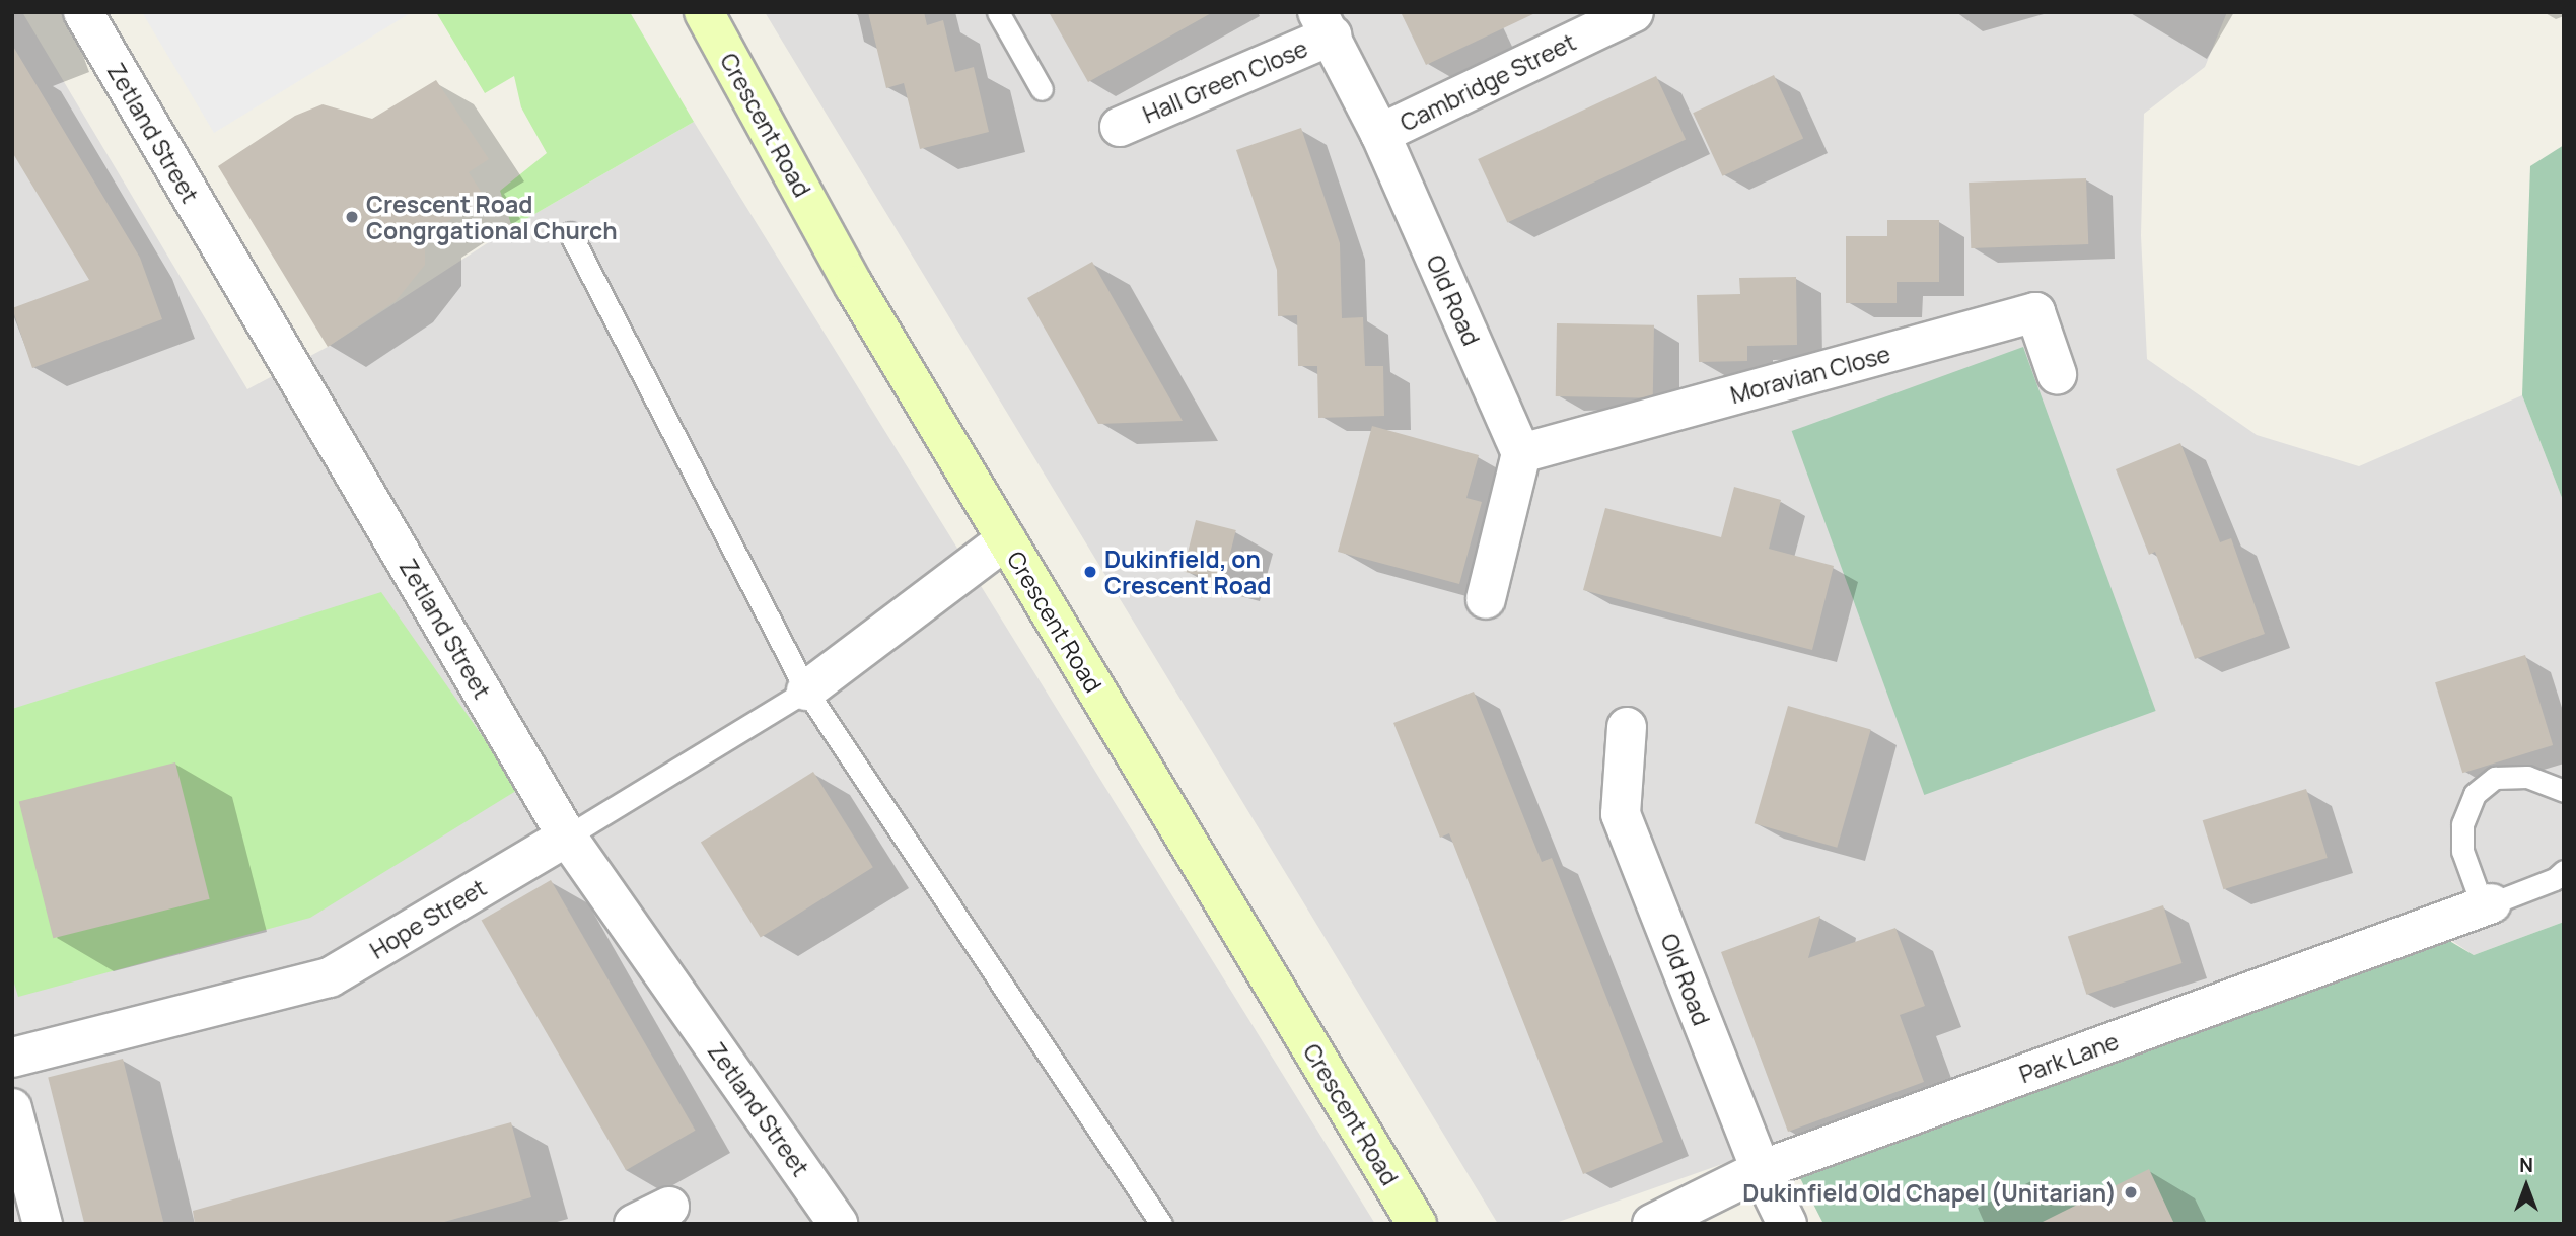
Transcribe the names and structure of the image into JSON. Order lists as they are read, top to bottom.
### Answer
{
  "streets": {
    "main road": ["Crescent Road"],
    "street": [
      "Hall Green Close",
      "Cambridge Street",
      "Zetland Street",
      "Old Road",
      "Moravian Close",
      "Hope Street",
      "Park Lane"
    ]
  },
  "crossings": [
    ["Hall Green Close", "Old Road"],
    ["Cambridge Street", "Old Road"],
    ["Zetland Street", "Hope Street"],
    ["Old Road", "Moravian Close"],
    ["Old Road", "Park Lane"]
  ],
  "places": ["Crescent Road Congrgational Church", "Dukinfield, on Crescent Road", "Dukinfield Old Chapel (Unitarian)"],
  "north": "top"
}
